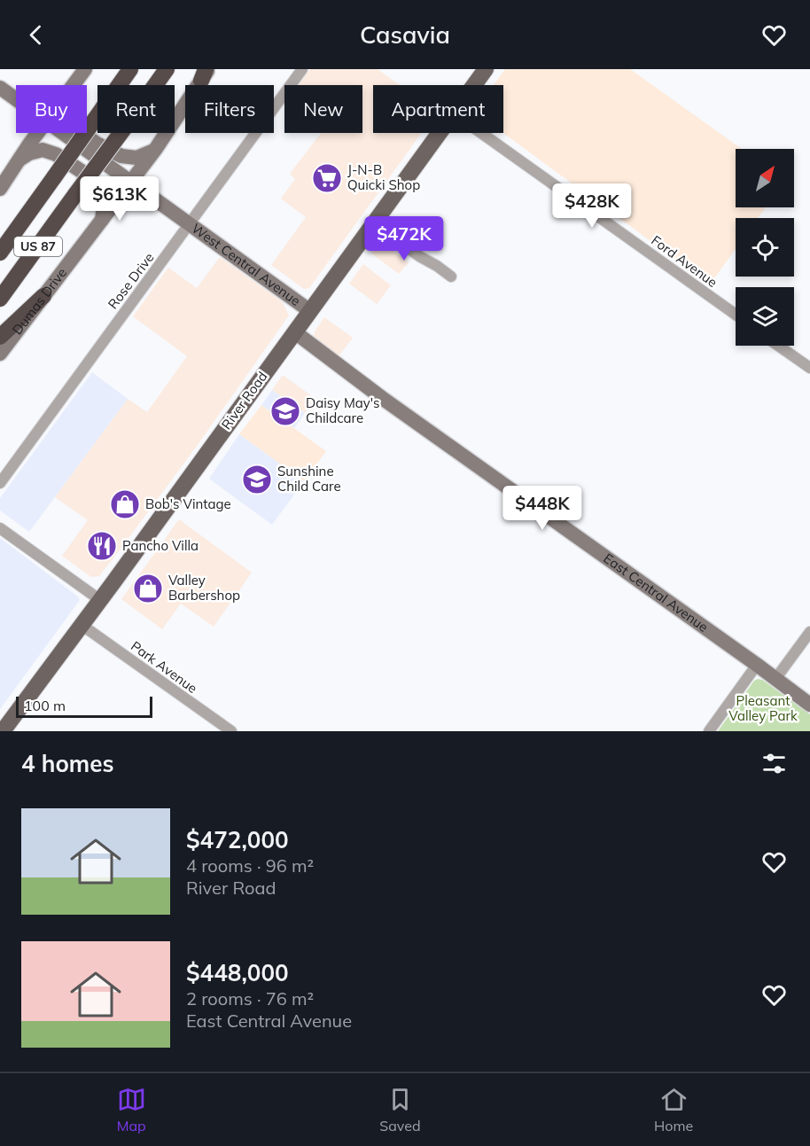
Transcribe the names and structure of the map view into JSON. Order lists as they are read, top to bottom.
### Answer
{
  "streets": {
    "highway": ["US 87"],
    "main road": ["River Road"],
    "street": [
      "Ford Avenue",
      "West Central Avenue",
      "Rose Drive",
      "Dumas Drive",
      "East Central Avenue",
      "Park Avenue"
    ]
  },
  "crossings": [
    ["West Central Avenue", "Rose Drive"],
    ["West Central Avenue", "Dumas Drive"],
    ["West Central Avenue", "River Road"],
    ["River Road", "East Central Avenue"],
    ["River Road", "Park Avenue"]
  ],
  "parks": ["Pleasant Valley Park"],
  "places": {
    "supermarket": ["J-N-B Quicki Shop"],
    "school or university": ["Daisy May's Childcare", "Sunshine Child Care"],
    "shop": ["Bob's Vintage", "Valley Barbershop"],
    "restaurant": ["Pancho Villa"]
  },
  "scale_bar": "100 m",
  "north": "top right",
  "page": {
    "header": "Casavia",
    "chip": [
      "Buy",
      "Rent",
      "Filters",
      "New",
      "Apartment"
    ],
    "price": [
      "$613K",
      "$428K",
      "$472K",
      "$448K"
    ],
    "scale": "100 m",
    "heading": "4 homes",
    "list": [
      {
        "name": "$472,000",
        "note": "4 rooms · 96 m² · River Road"
      },
      {
        "name": "$448,000",
        "note": "2 rooms · 76 m² · East Central Avenue"
      }
    ],
    "tabs": ["Map", "Saved", "Home"]
  }
}
